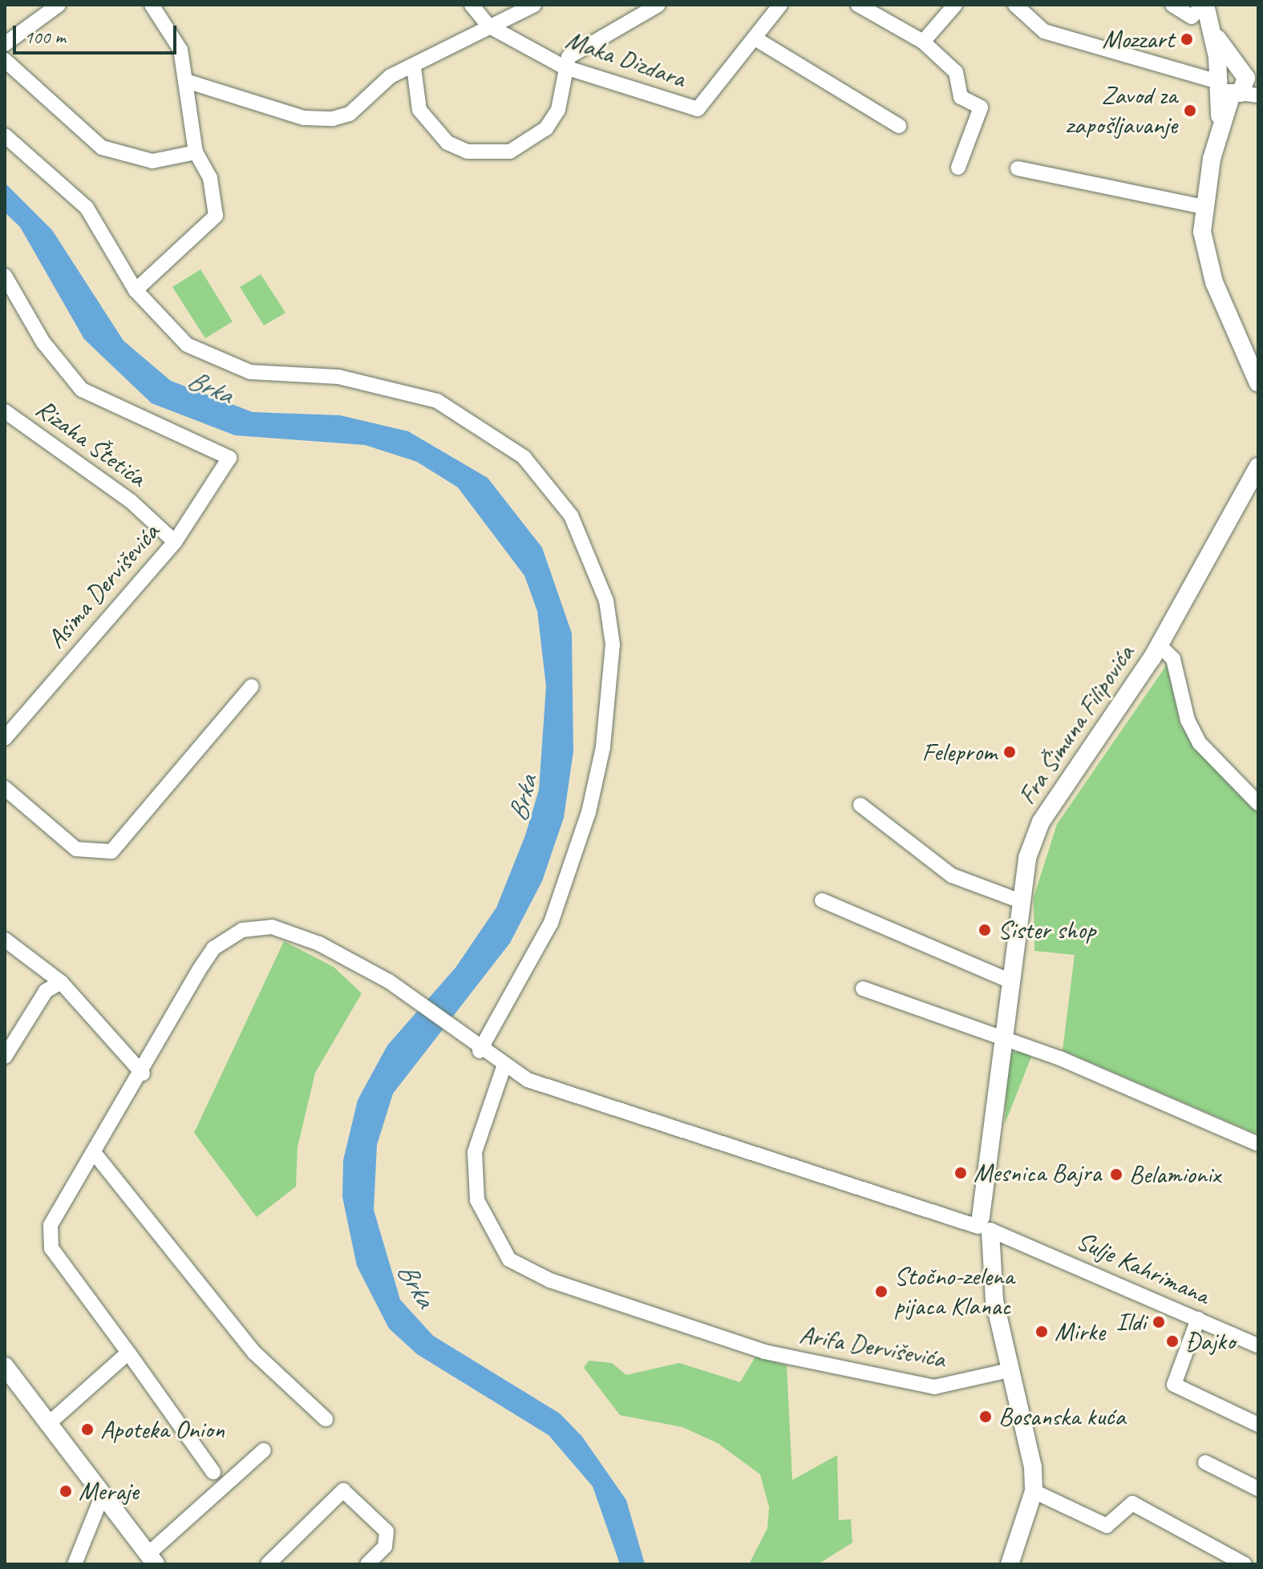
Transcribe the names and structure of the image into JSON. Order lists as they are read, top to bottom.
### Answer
{
  "streets": {
    "main road": ["Fra Šimuna Filipovića"],
    "street": [
      "Maka Dizdara",
      "Rizaha Štetića",
      "Asima Derviševića",
      "Sulje Kahrimana",
      "Arifa Derviševića"
    ]
  },
  "crossings": [
    ["Rizaha Štetića", "Asima Derviševića"],
    ["Fra Šimuna Filipovića", "Sulje Kahrimana"],
    ["Fra Šimuna Filipovića", "Arifa Derviševića"],
    ["Sulje Kahrimana", "Arifa Derviševića"]
  ],
  "water": ["Brka"],
  "places": [
    "Mozzart",
    "Zavod za zapošljavanje",
    "Feleprom",
    "Sister shop",
    "Mesnica Bajra",
    "Belamionix",
    "Stočno-zelena pijaca Klanac",
    "Ildi",
    "Mirke",
    "Đajko",
    "Bosanska kuća",
    "Apoteka Onion",
    "Meraje"
  ],
  "scale_bar": "100 m"
}
